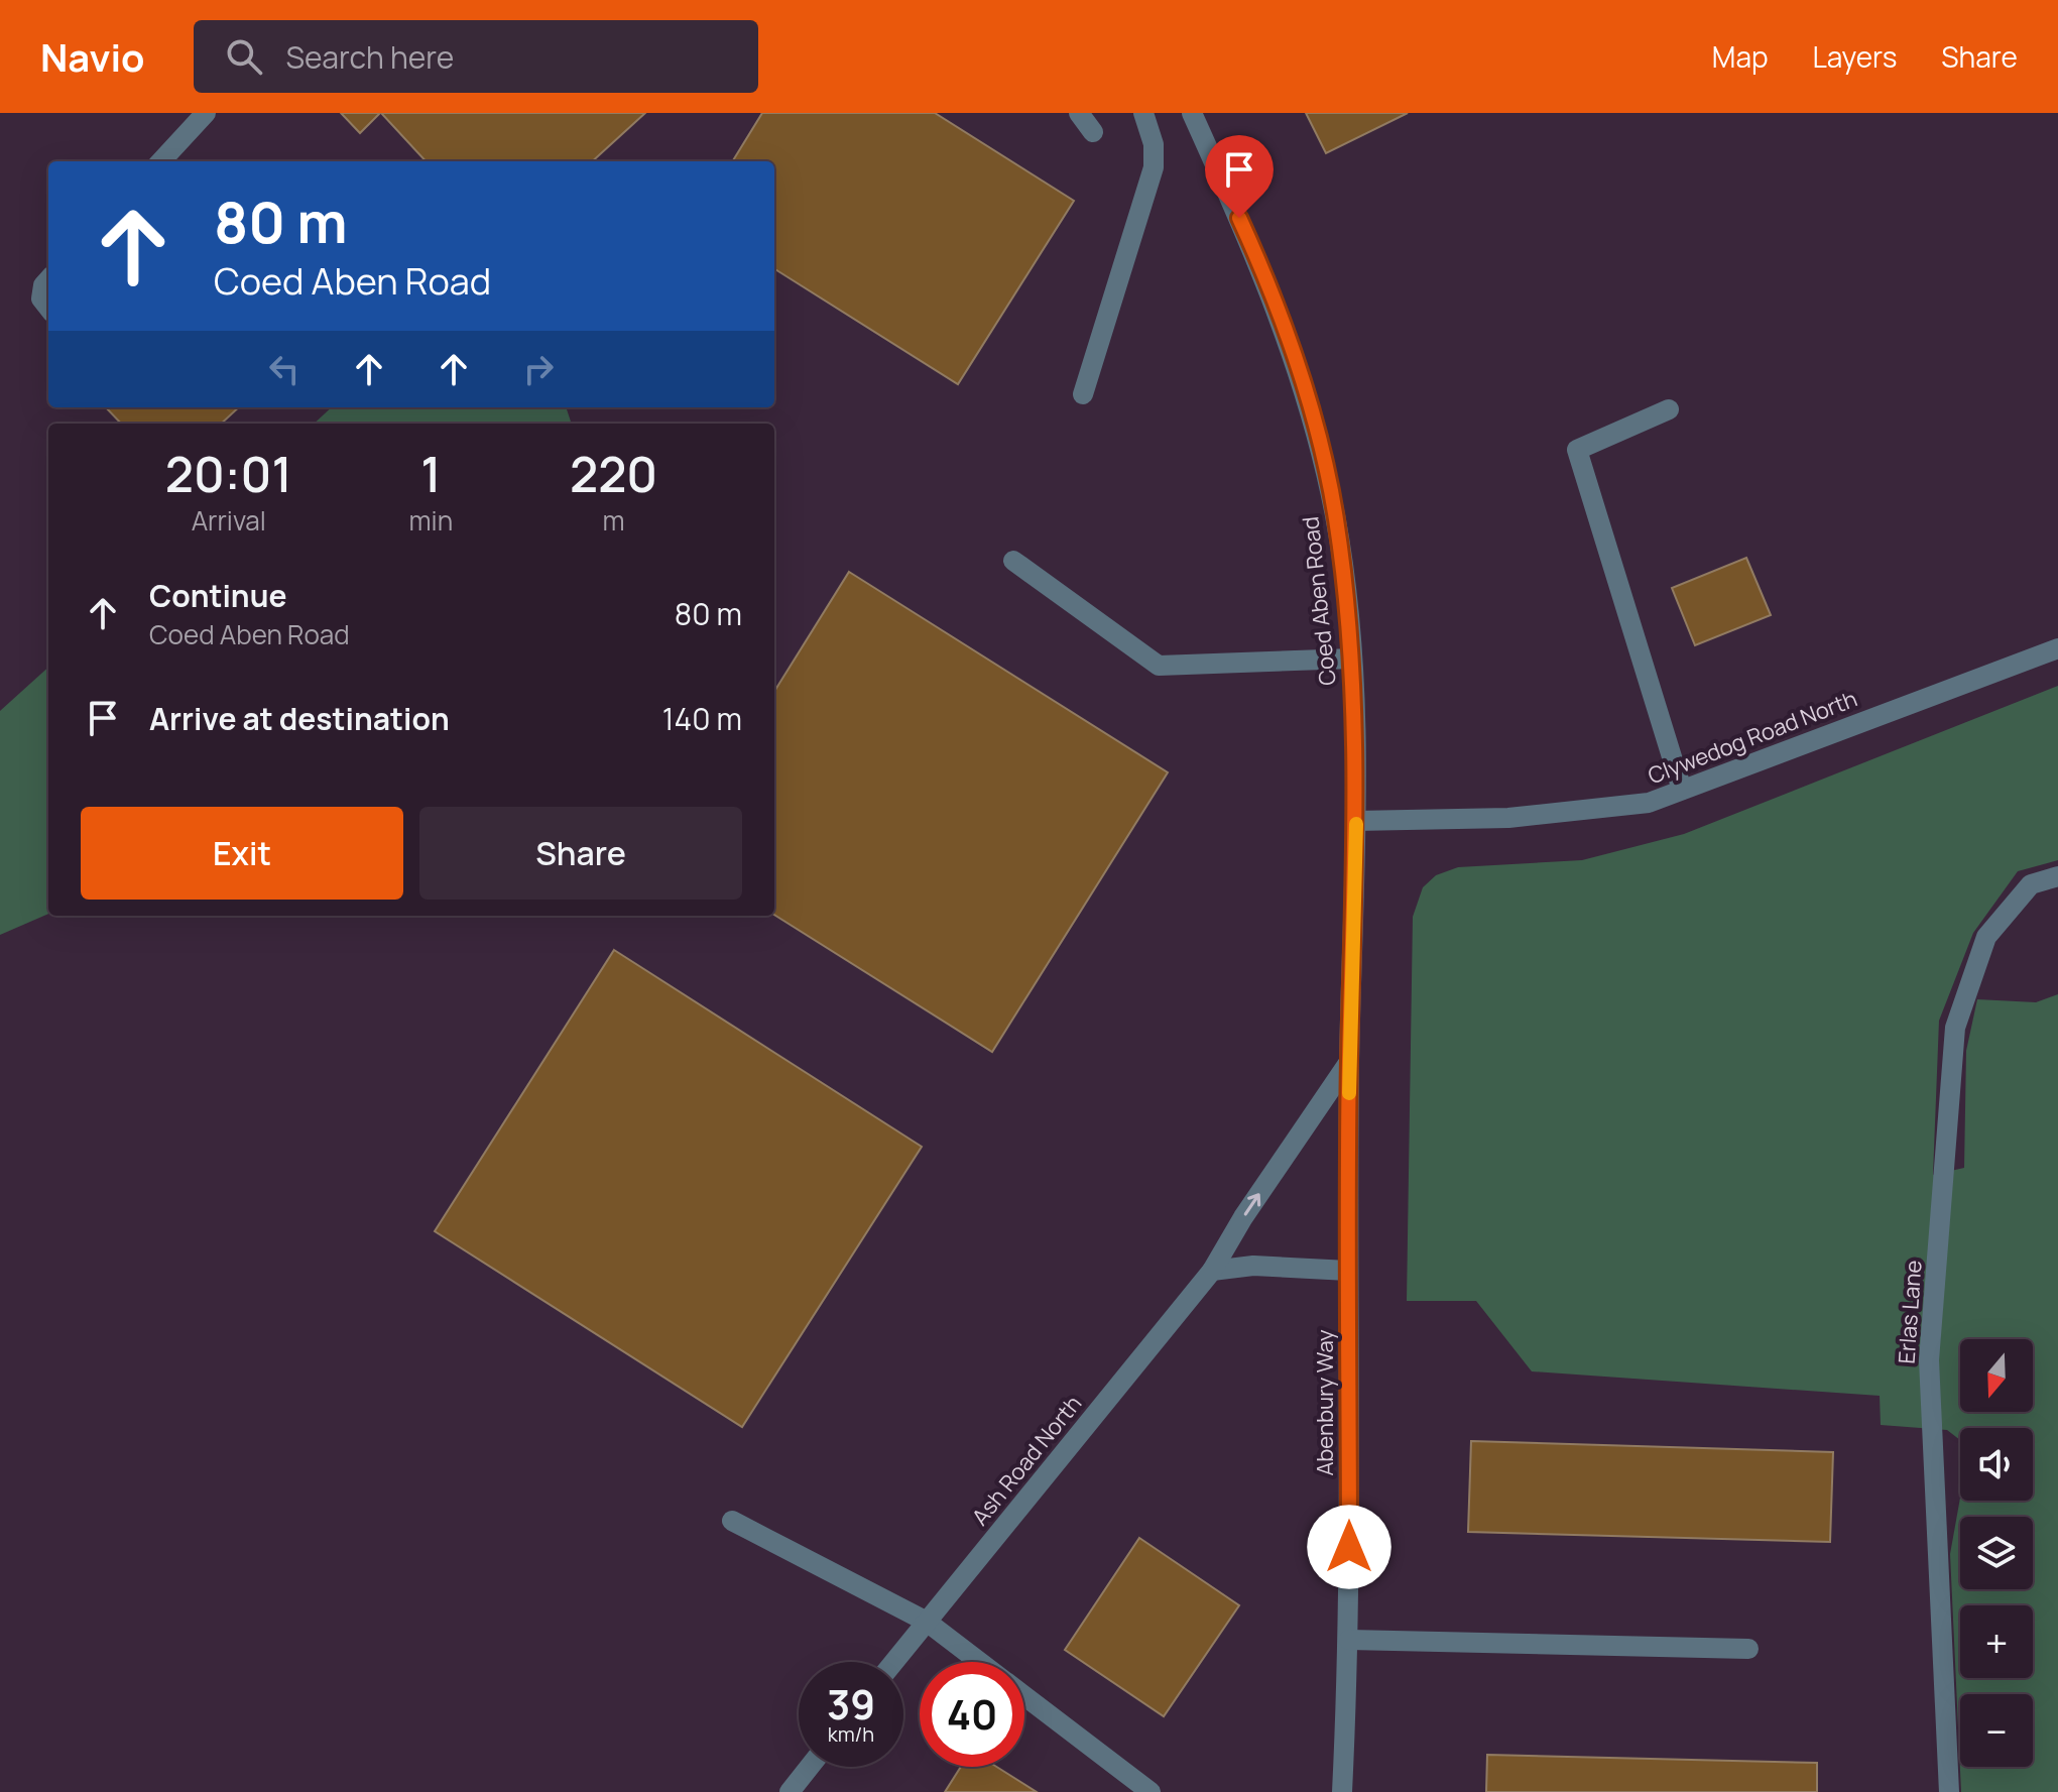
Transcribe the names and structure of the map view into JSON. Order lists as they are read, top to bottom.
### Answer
{
  "streets": {
    "street": [
      "Coed Aben Road",
      "Clywedog Road North",
      "Erlas Lane",
      "Abenbury Way",
      "Ash Road North"
    ]
  },
  "crossings": [
    ["Coed Aben Road", "Clywedog Road North"],
    ["Coed Aben Road", "Abenbury Way"],
    ["Coed Aben Road", "Ash Road North"],
    ["Abenbury Way", "Ash Road North"]
  ],
  "north": "bottom",
  "page": {
    "header": "Navio",
    "search": "Search here",
    "nav": ["Map", "Layers", "Share"],
    "turn": ["80 m", "Coed Aben Road"],
    "eta": [
      "20:01",
      "Arrival",
      "1",
      "min",
      "220",
      "m"
    ],
    "list": [
      {
        "name": "Continue",
        "note": "Coed Aben Road",
        "value": "80 m"
      },
      {
        "name": "Arrive at destination",
        "value": "140 m"
      }
    ],
    "buttons": ["Exit", "Share"],
    "map_buttons": ["+", "−"],
    "speed": "39 km/h",
    "limit": "40"
  }
}
